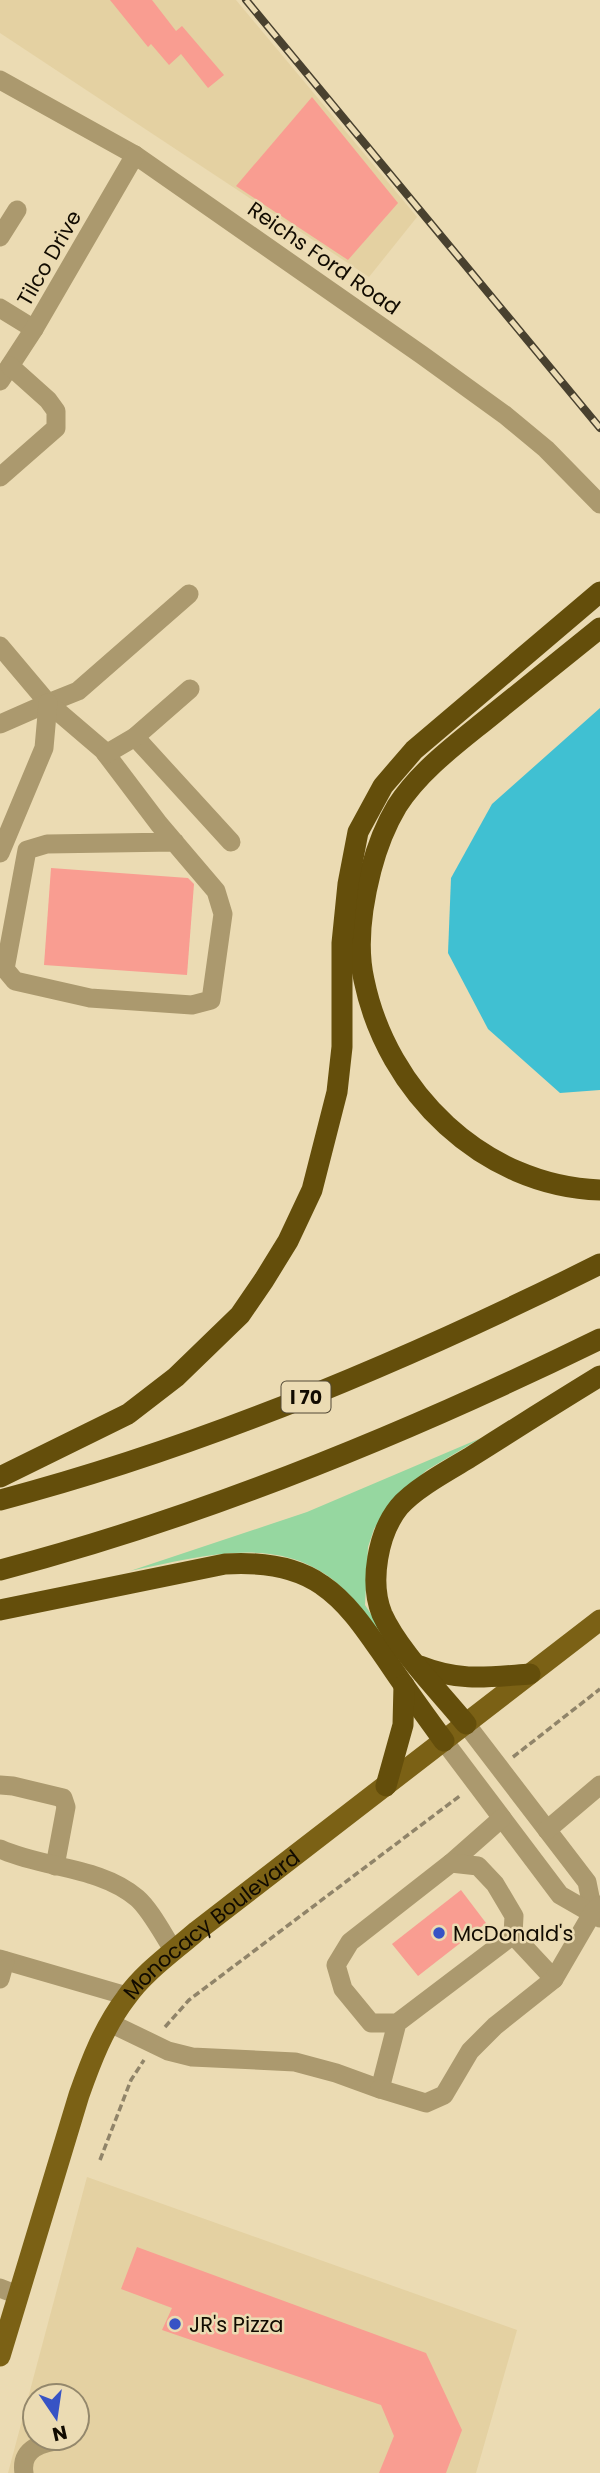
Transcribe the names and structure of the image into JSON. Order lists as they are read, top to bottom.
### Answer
{
  "streets": {
    "highway": ["I 70"],
    "main road": ["Monocacy Boulevard"],
    "street": ["Tilco Drive", "Reichs Ford Road"]
  },
  "crossings": [
    ["Tilco Drive", "Reichs Ford Road"]
  ],
  "places": ["McDonald's", "JR's Pizza"],
  "north": "bottom"
}
